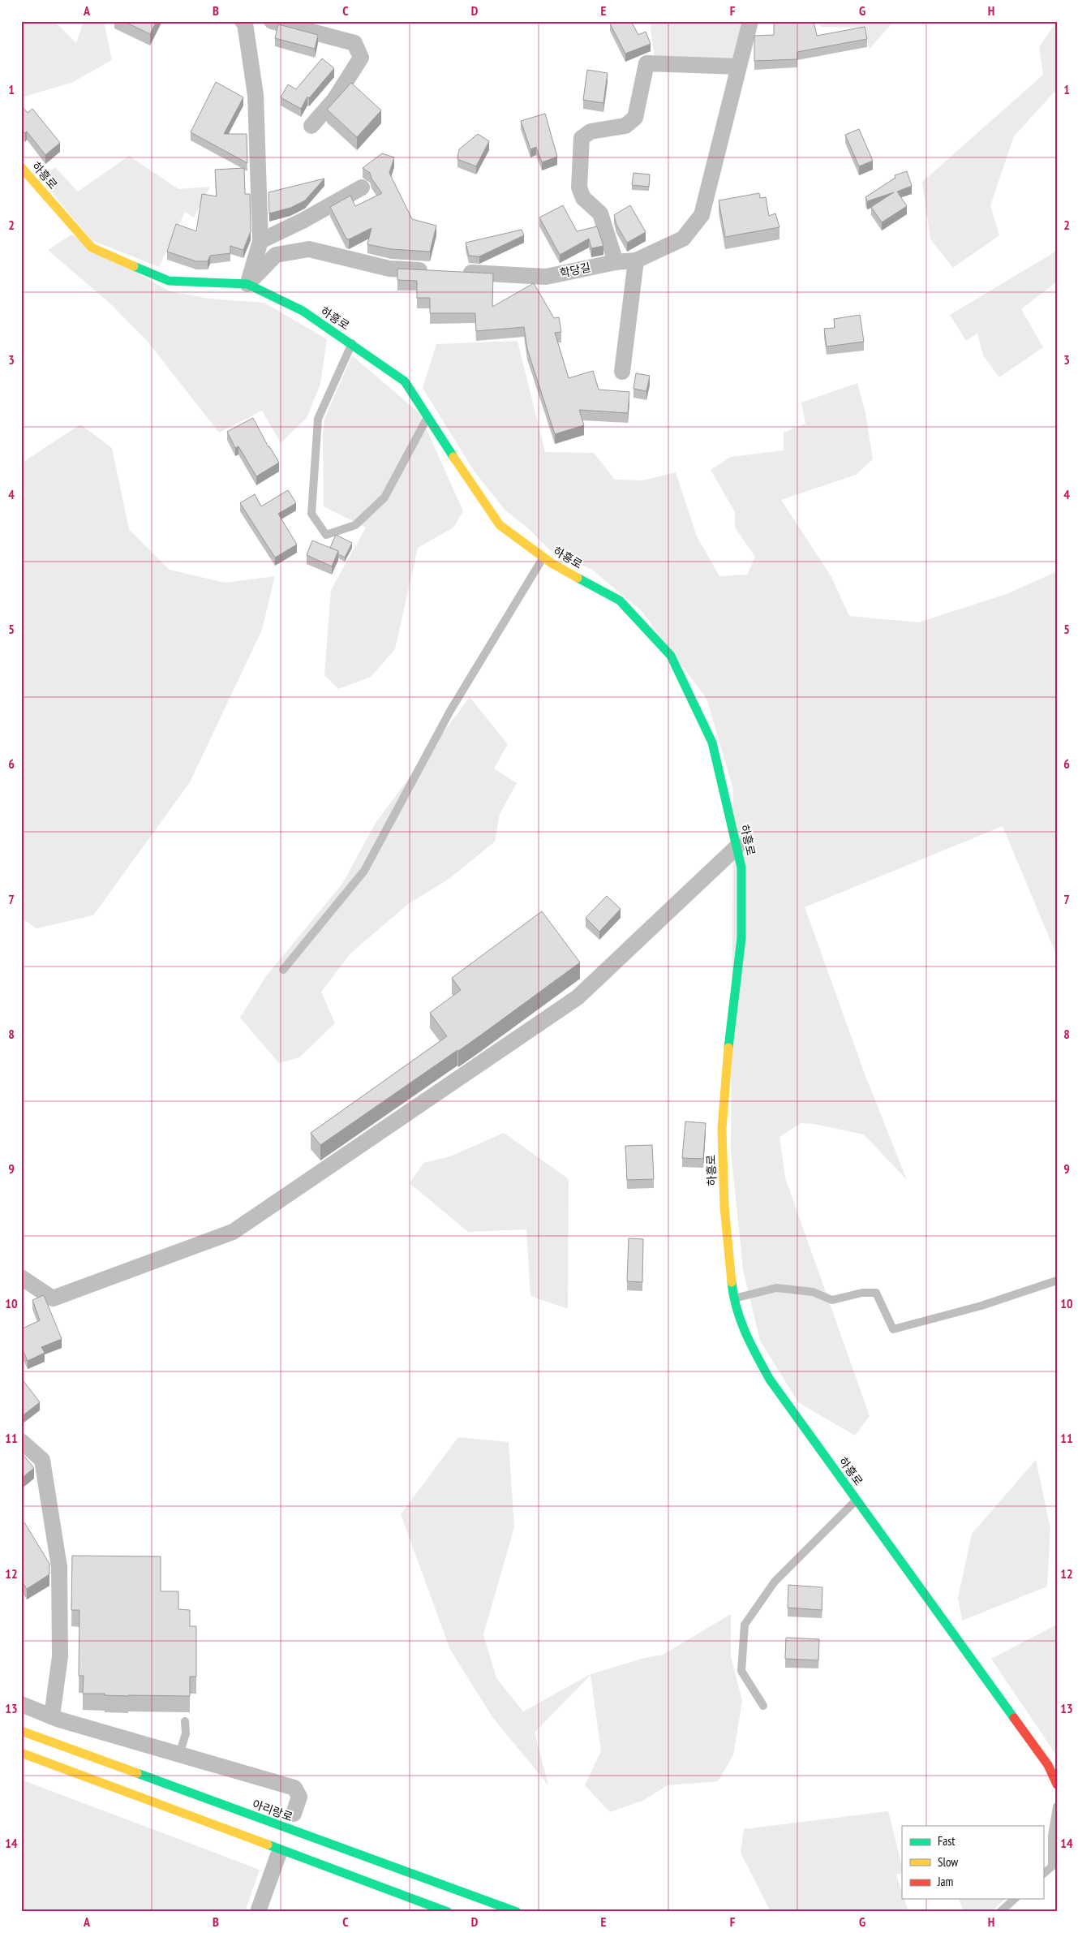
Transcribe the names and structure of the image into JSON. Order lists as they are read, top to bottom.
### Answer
{
  "streets": {
    "main road": ["하흥로", "아리랑로"],
    "street": ["학당길"]
  },
  "crossings": [
    ["하흥로", "학당길"]
  ],
  "legend": ["Fast", "Slow", "Jam"],
  "grid": {
    "columns": [
      "A",
      "B",
      "C",
      "D",
      "E",
      "F",
      "G",
      "H"
    ],
    "rows": [
      "1",
      "2",
      "3",
      "4",
      "5",
      "6",
      "7",
      "8",
      "9",
      "10",
      "11",
      "12",
      "13",
      "14"
    ]
  }
}
